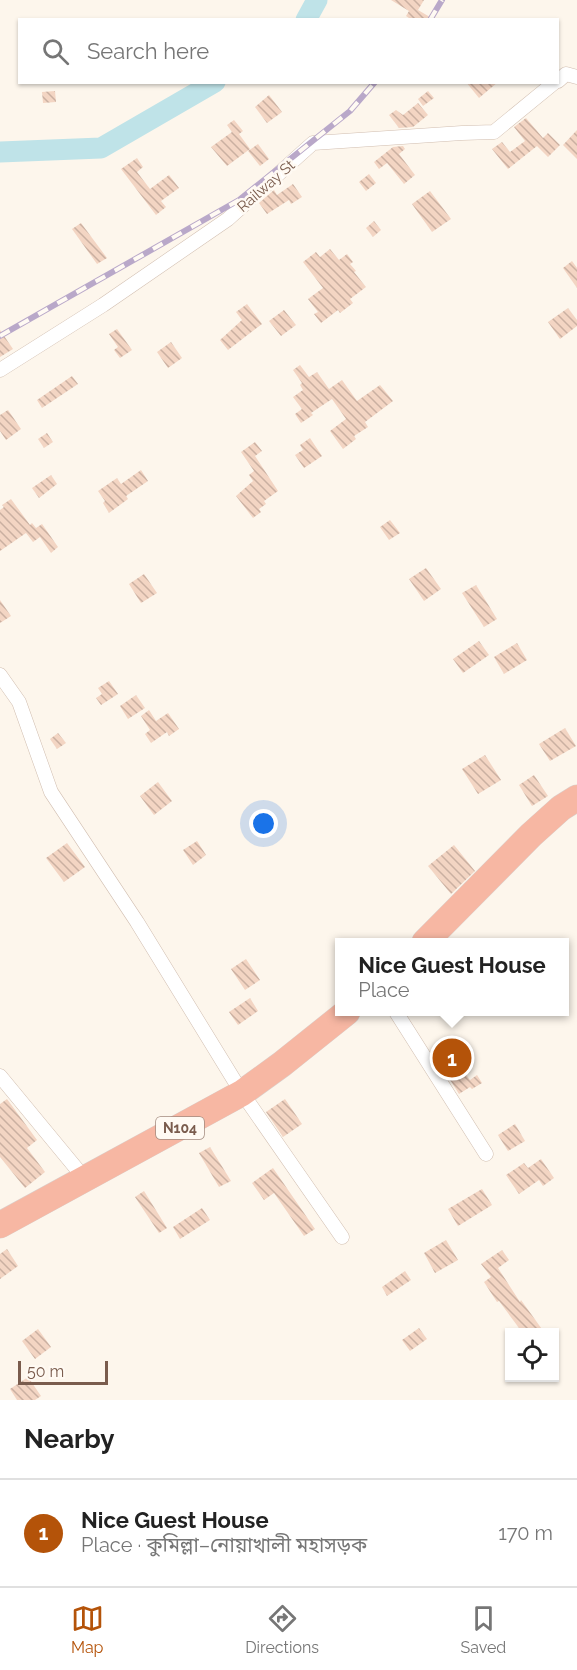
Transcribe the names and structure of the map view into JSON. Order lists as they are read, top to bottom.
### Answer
{
  "streets": {
    "highway": ["N104"],
    "street": ["Railway St"]
  },
  "scale_bar": "50 m",
  "page": {
    "search": "Search here",
    "popup": ["Nice Guest House", "Place"],
    "pins": "1",
    "scale": "50 m",
    "heading": "Nearby",
    "list": [
      {
        "mark": "1",
        "name": "Nice Guest House",
        "note": "Place · কুমিল্লা–নোয়াখালী মহাসড়ক",
        "value": "170 m"
      }
    ],
    "nav": ["Map", "Directions", "Saved"]
  }
}
